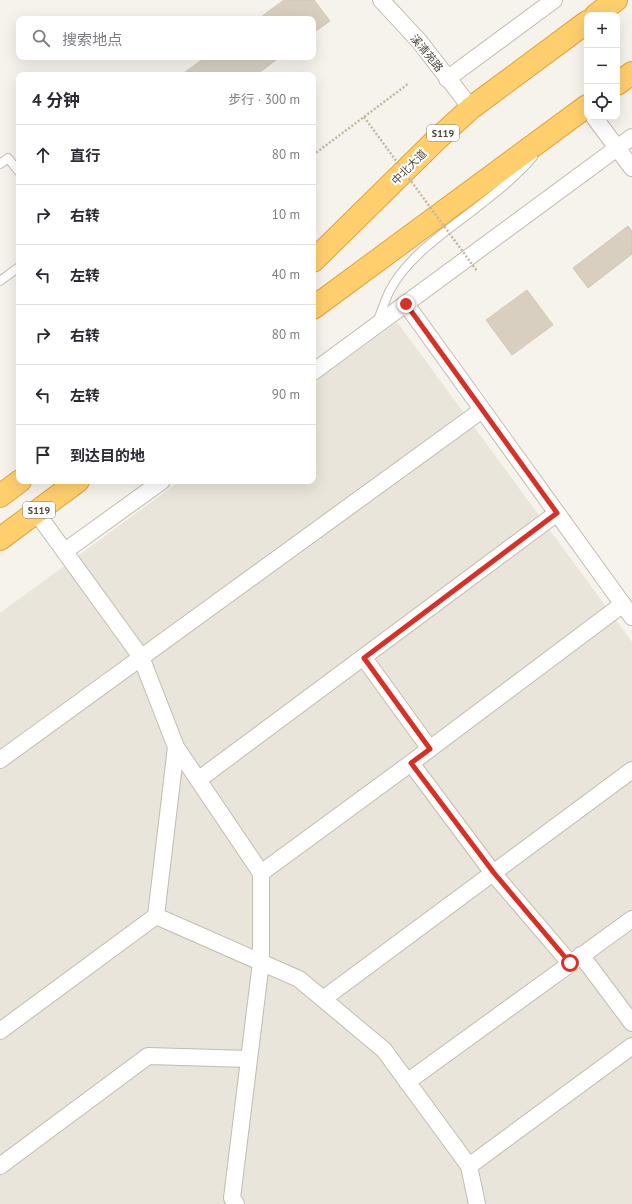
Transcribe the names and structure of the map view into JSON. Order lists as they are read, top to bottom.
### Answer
{
  "streets": {
    "highway": ["S119", "中北大道"],
    "street": ["溪清苑路"]
  },
  "crossings": [
    ["溪清苑路", "中北大道"]
  ],
  "page": {
    "map_buttons": ["+", "−"],
    "search": "搜索地点",
    "heading": ["4 分钟", "步行 · 300 m"],
    "list": [
      ["直行", "80 m"],
      ["右转", "10 m"],
      ["左转", "40 m"],
      ["右转", "80 m"],
      ["左转", "90 m"],
      "到达目的地"
    ]
  }
}
